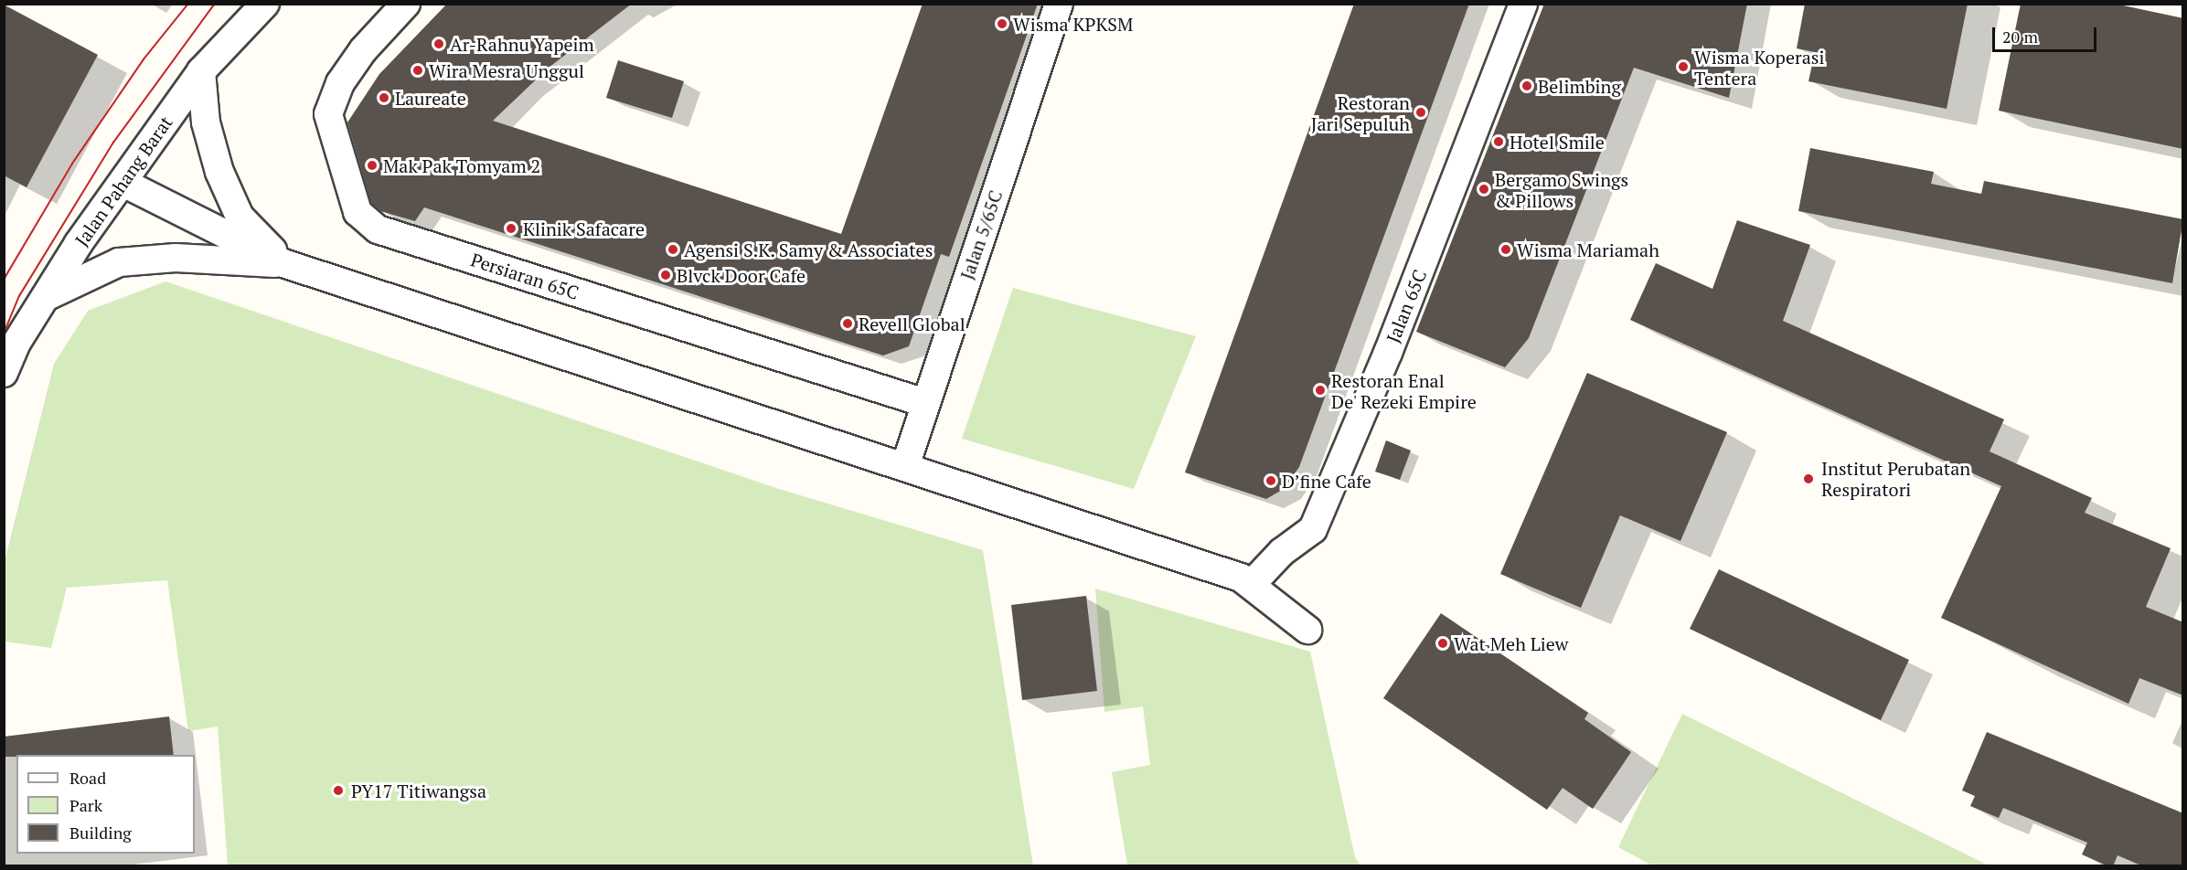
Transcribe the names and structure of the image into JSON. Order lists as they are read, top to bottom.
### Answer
{
  "streets": {
    "street": [
      "Jalan Pahang Barat",
      "Jalan 5/65C",
      "Persiaran 65C",
      "Jalan 65C"
    ]
  },
  "crossings": [
    ["Jalan 5/65C", "Persiaran 65C"]
  ],
  "places": [
    "Wisma KPKSM",
    "Ar-Rahnu Yapeim",
    "Wisma Koperasi Tentera",
    "Wira Mesra Unggul",
    "Belimbing",
    "Laureate",
    "Restoran Jari Sepuluh",
    "Hotel Smile",
    "Mak Pak Tomyam 2",
    "Bergamo Swings & Pillows",
    "Klinik Safacare",
    "Agensi S.K. Samy & Associates",
    "Wisma Mariamah",
    "Blvck Door Cafe",
    "Revell Global",
    "Restoran Enal De' Rezeki Empire",
    "Institut Perubatan Respiratori",
    "D’fine Cafe",
    "Wat Meh Liew",
    "PY17 Titiwangsa"
  ],
  "legend": ["Road", "Park", "Building"],
  "scale_bar": "20 m"
}
